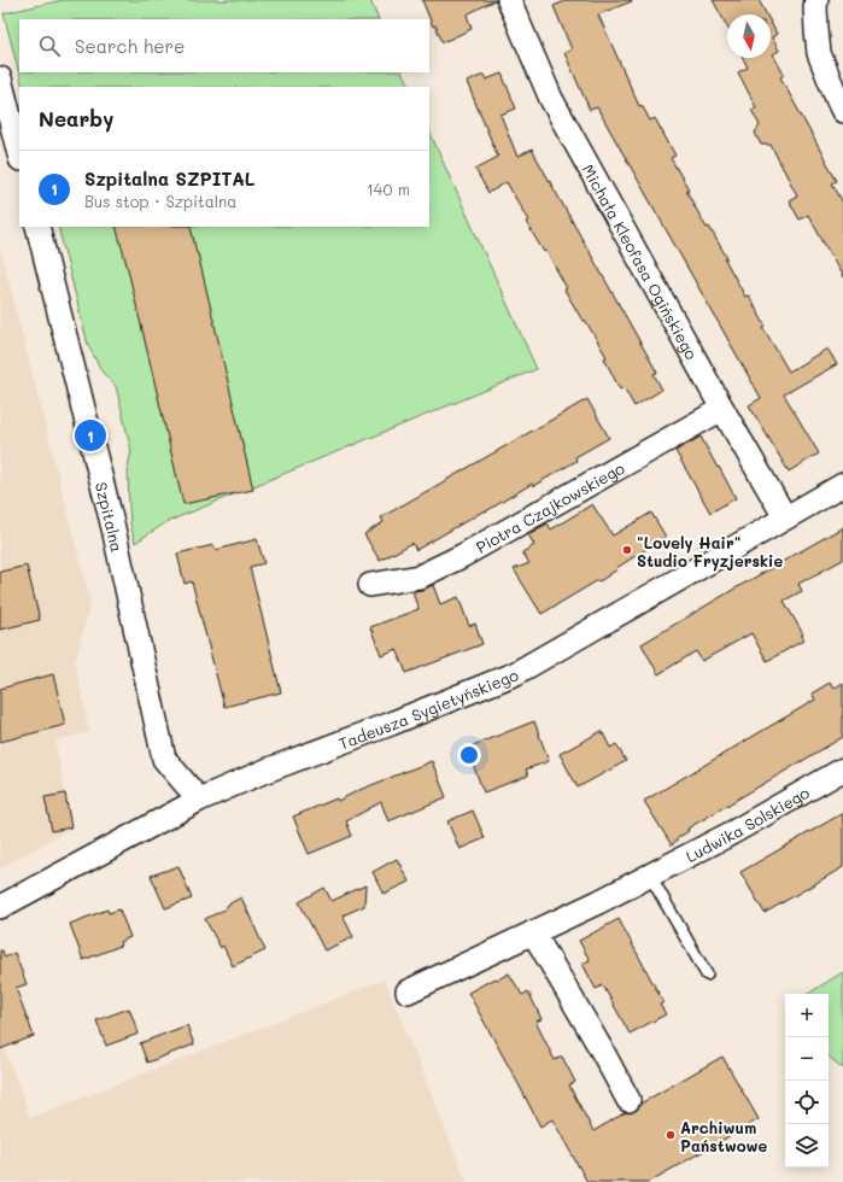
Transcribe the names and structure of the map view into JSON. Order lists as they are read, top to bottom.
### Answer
{
  "streets": {
    "street": [
      "Michała Kleofasa Ogińskiego",
      "Piotra Czajkowskiego",
      "Szpitalna",
      "Tadeusza Sygietyńskiego",
      "Ludwika Solskiego"
    ]
  },
  "crossings": [
    ["Michała Kleofasa Ogińskiego", "Piotra Czajkowskiego"],
    ["Michała Kleofasa Ogińskiego", "Tadeusza Sygietyńskiego"],
    ["Szpitalna", "Tadeusza Sygietyńskiego"]
  ],
  "places": ["\"Lovely Hair\" Studio Fryzjerskie", "Archiwum Państwowe"],
  "north": "bottom",
  "page": {
    "search": "Search here",
    "heading": "Nearby",
    "list": [
      {
        "mark": "1",
        "name": "Szpitalna SZPITAL",
        "note": "Bus stop · Szpitalna",
        "value": "140 m"
      }
    ],
    "pins": "1",
    "map_buttons": ["+", "−"]
  }
}
